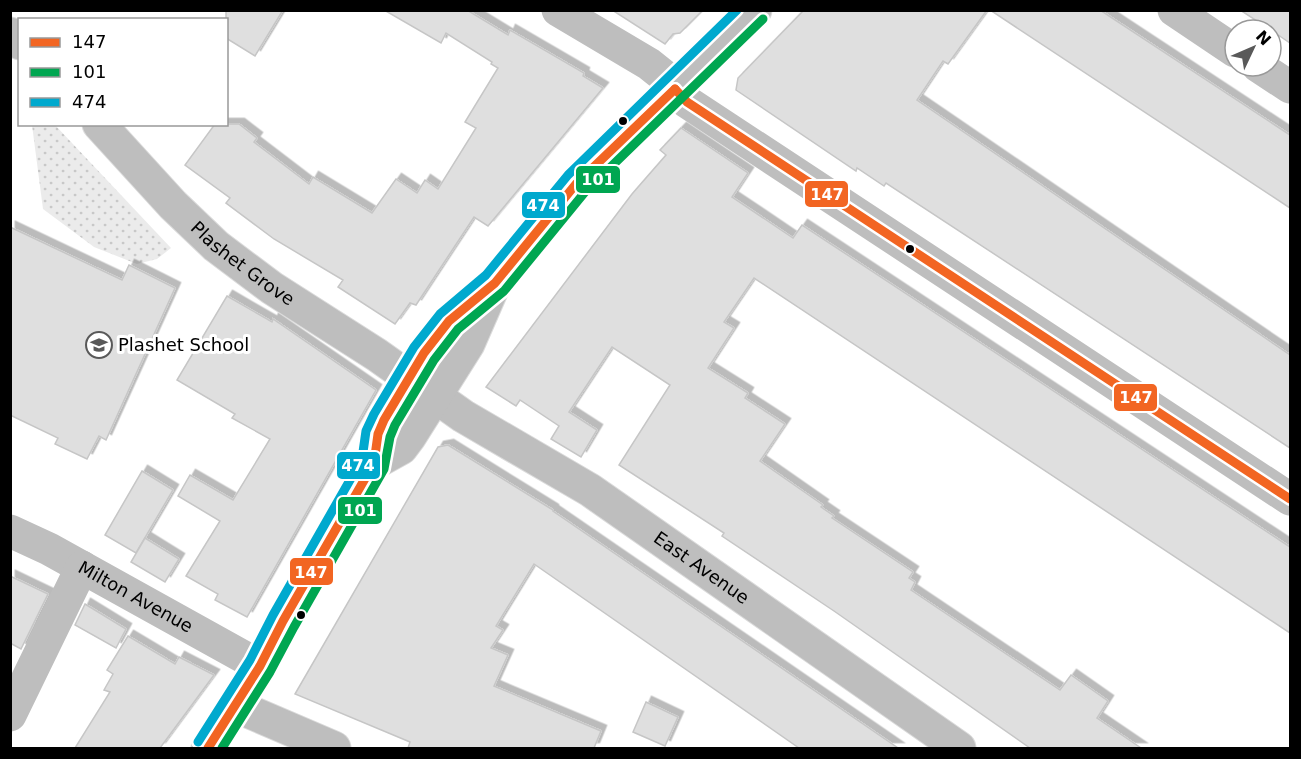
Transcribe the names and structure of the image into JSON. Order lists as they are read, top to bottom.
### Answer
{
  "streets": {
    "main road": ["Plashet Grove", "East Avenue", "Milton Avenue"]
  },
  "crossings": [
    ["Plashet Grove", "East Avenue"]
  ],
  "places": {
    "school or university": ["Plashet School"]
  },
  "lines": ["transit line 474", "transit line 101", "transit line 147"],
  "legend": ["147", "101", "474"],
  "north": "top right"
}
